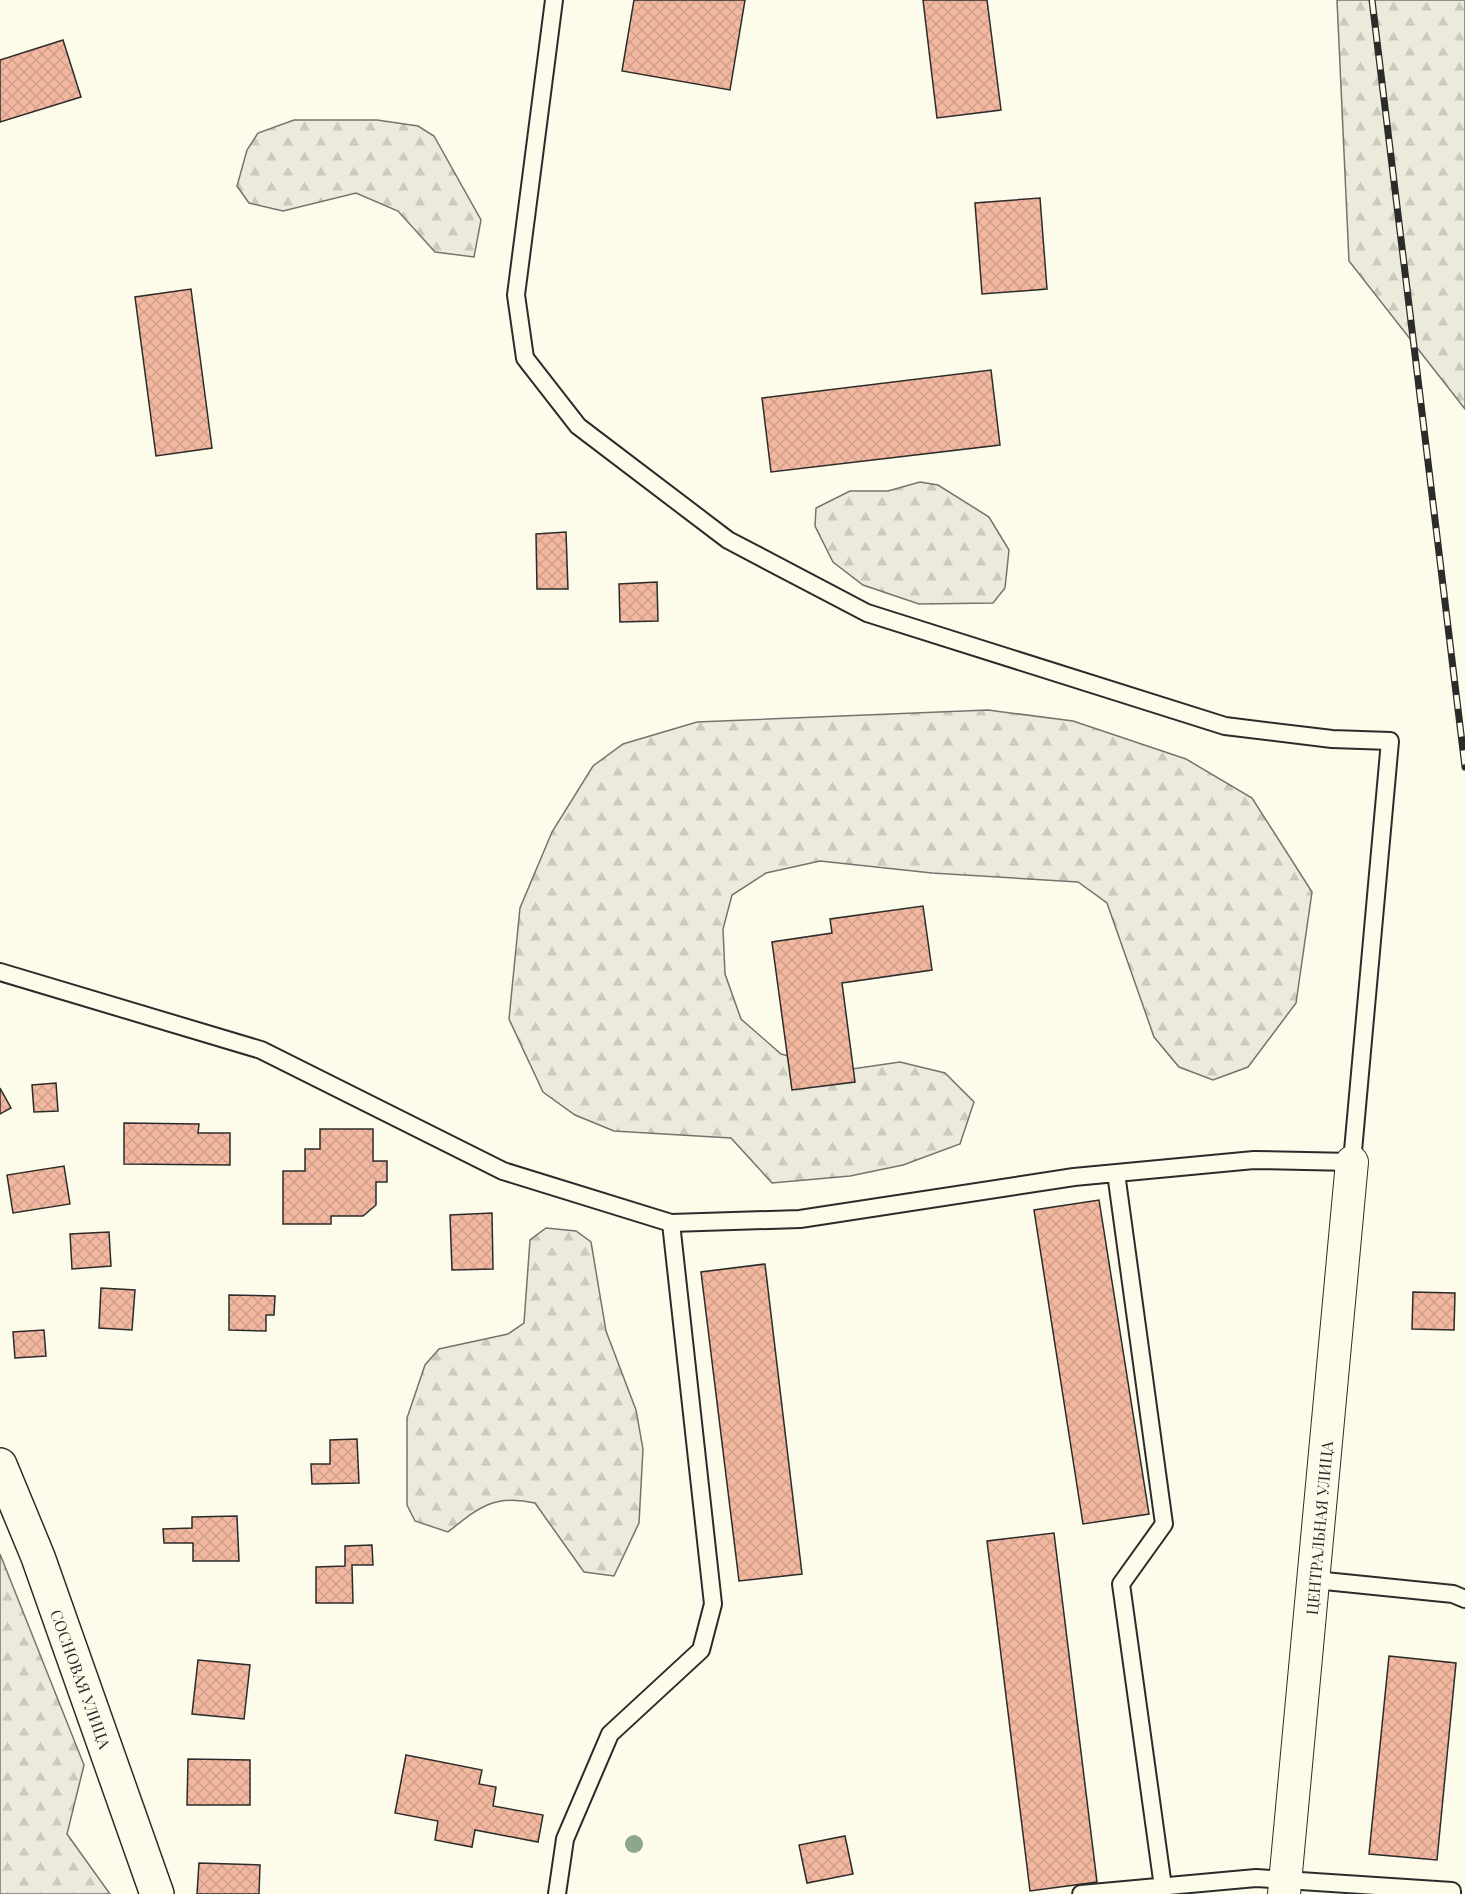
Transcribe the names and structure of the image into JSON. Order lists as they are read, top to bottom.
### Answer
{
  "streets": {
    "street": ["ЦЕНТРАЛЬНАЯ УЛИЦА", "СОСНОВАЯ УЛИЦА"]
  }
}
